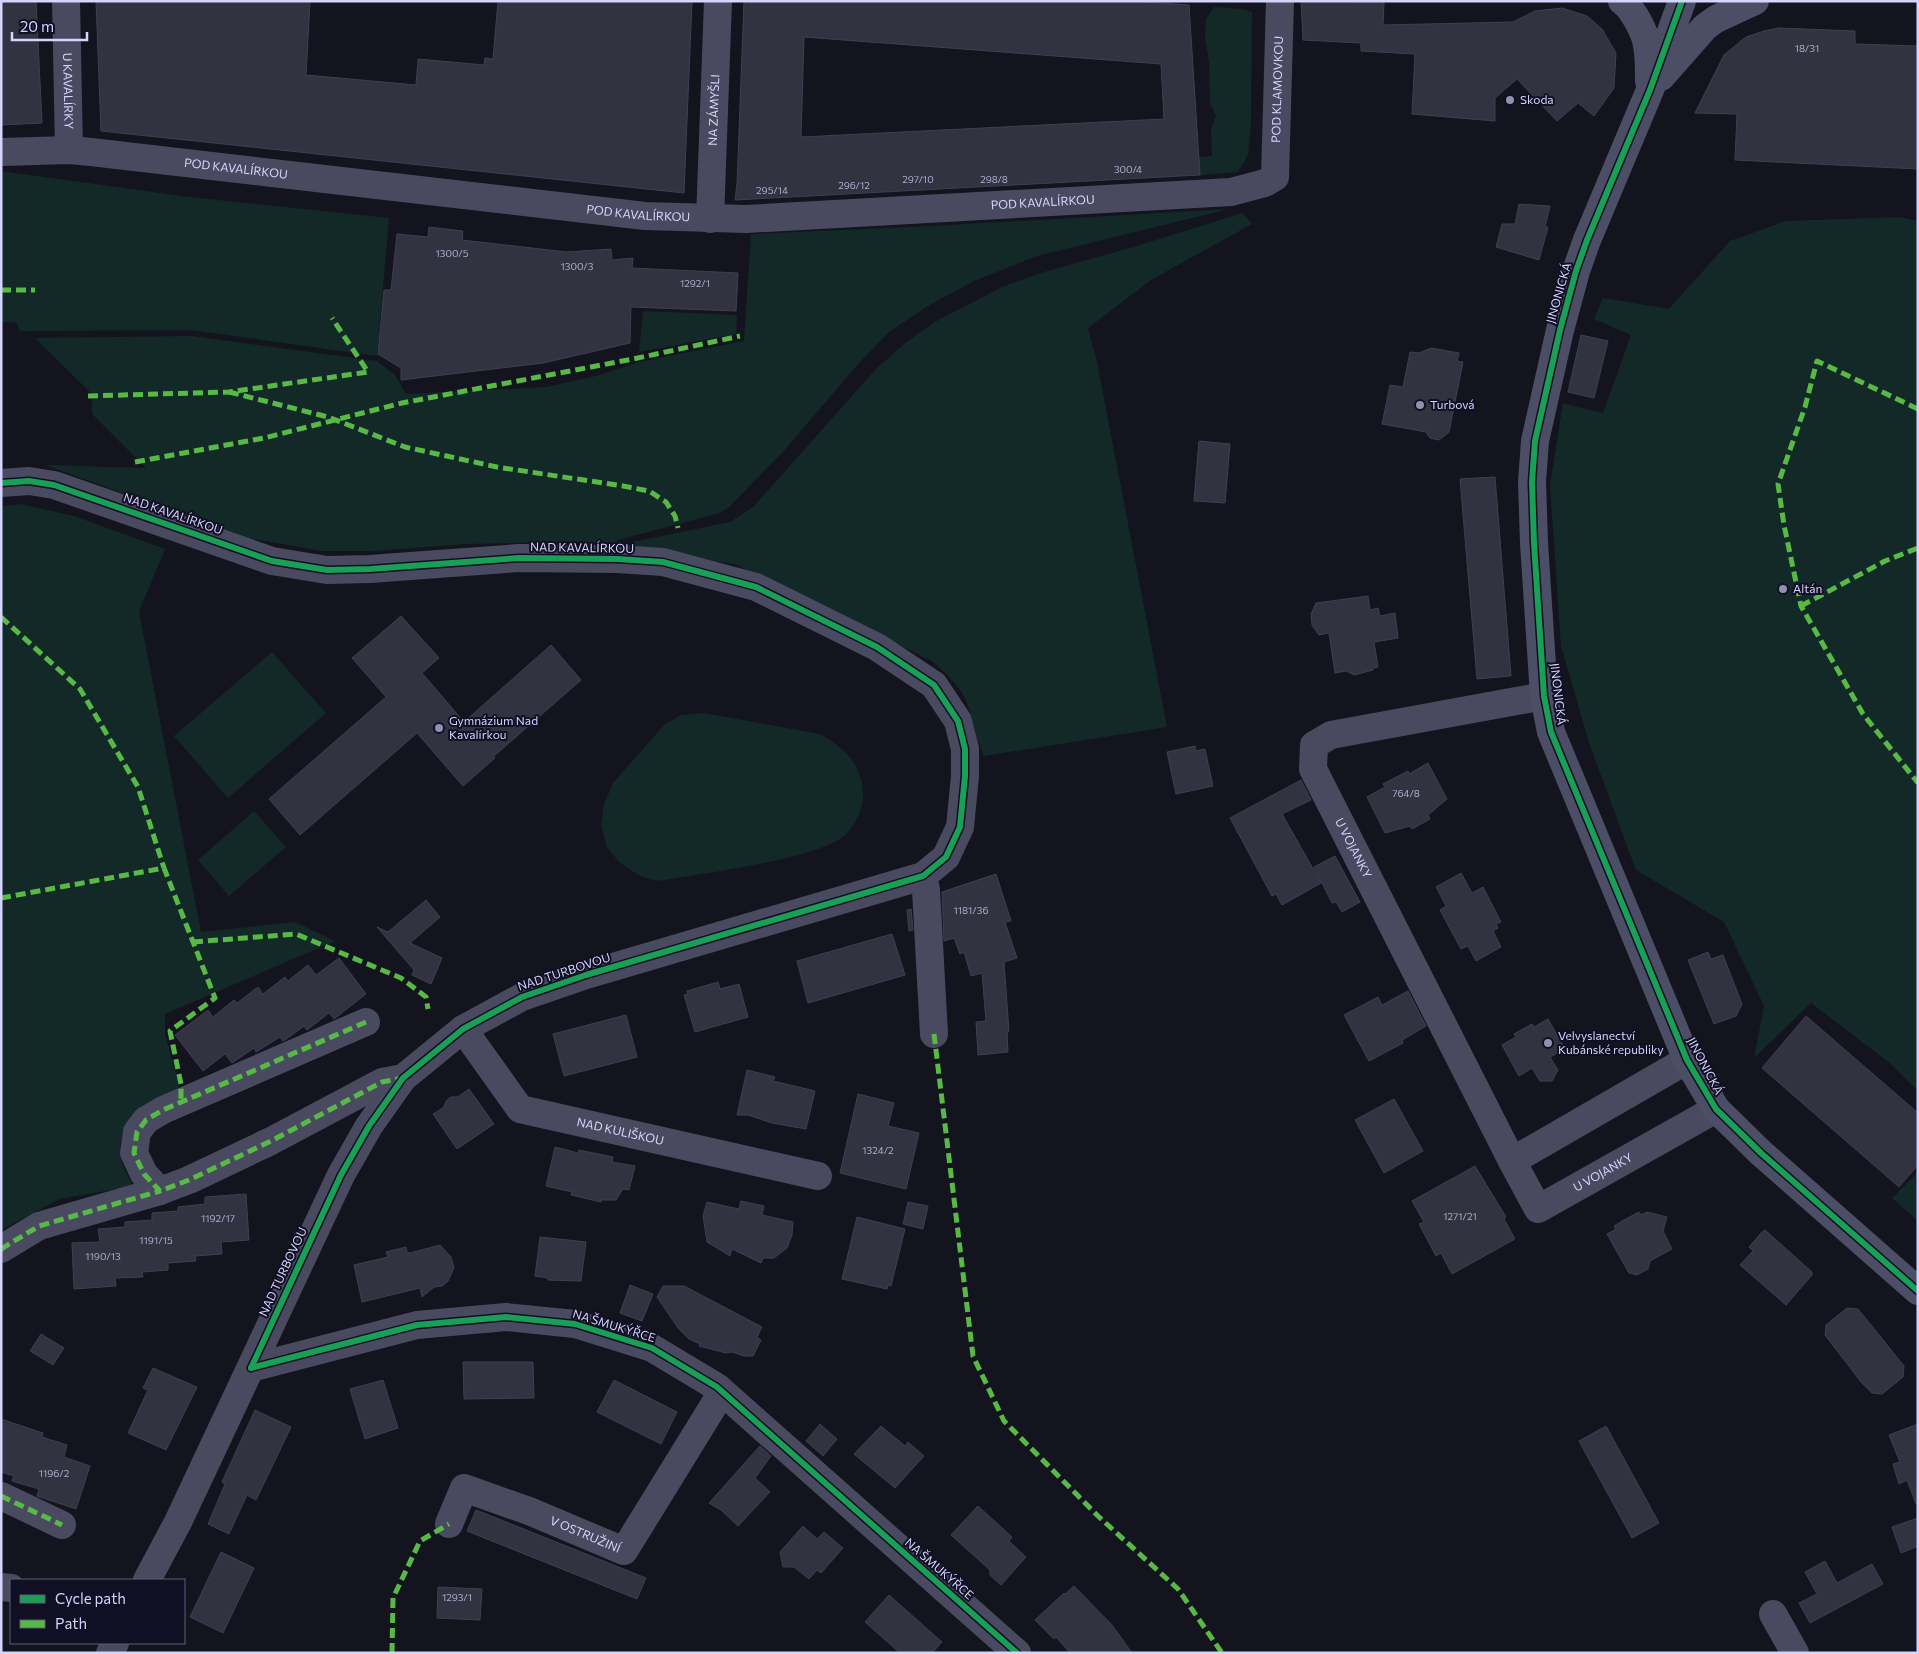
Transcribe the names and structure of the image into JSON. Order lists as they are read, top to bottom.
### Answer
{
  "streets": {
    "street": [
      "POD KLAMOVKOU",
      "U KAVALÍRKY",
      "NA ZÁMYŠLI",
      "POD KAVALÍRKOU",
      "JINONICKÁ",
      "NAD KAVALÍRKOU",
      "U VOJANKY",
      "NAD TURBOVOU",
      "NAD KULIŠKOU",
      "NA ŠMUKÝŘCE",
      "V OSTRUŽINÍ"
    ]
  },
  "crossings": [
    ["POD KLAMOVKOU", "POD KAVALÍRKOU"],
    ["U KAVALÍRKY", "POD KAVALÍRKOU"],
    ["NA ZÁMYŠLI", "POD KAVALÍRKOU"],
    ["JINONICKÁ", "U VOJANKY"],
    ["NAD KAVALÍRKOU", "NAD TURBOVOU"],
    ["NAD TURBOVOU", "NAD KULIŠKOU"],
    ["NAD TURBOVOU", "NA ŠMUKÝŘCE"],
    ["NA ŠMUKÝŘCE", "V OSTRUŽINÍ"]
  ],
  "places": [
    "Skoda",
    "Turbová",
    "Altán",
    "Gymnázium Nad Kavalírkou",
    "Velvyslanectví Kubánské republiky"
  ],
  "house_numbers": [
    "18/31",
    "300/4",
    "297/10",
    "298/8",
    "296/12",
    "295/14",
    "1300/5",
    "1300/3",
    "1292/1",
    "764/8",
    "1181/36",
    "1324/2",
    "1271/21",
    "1192/17",
    "1191/15",
    "1190/13",
    "1196/2",
    "1293/1"
  ],
  "legend": ["Cycle path", "Path"],
  "scale_bar": "20 m"
}
